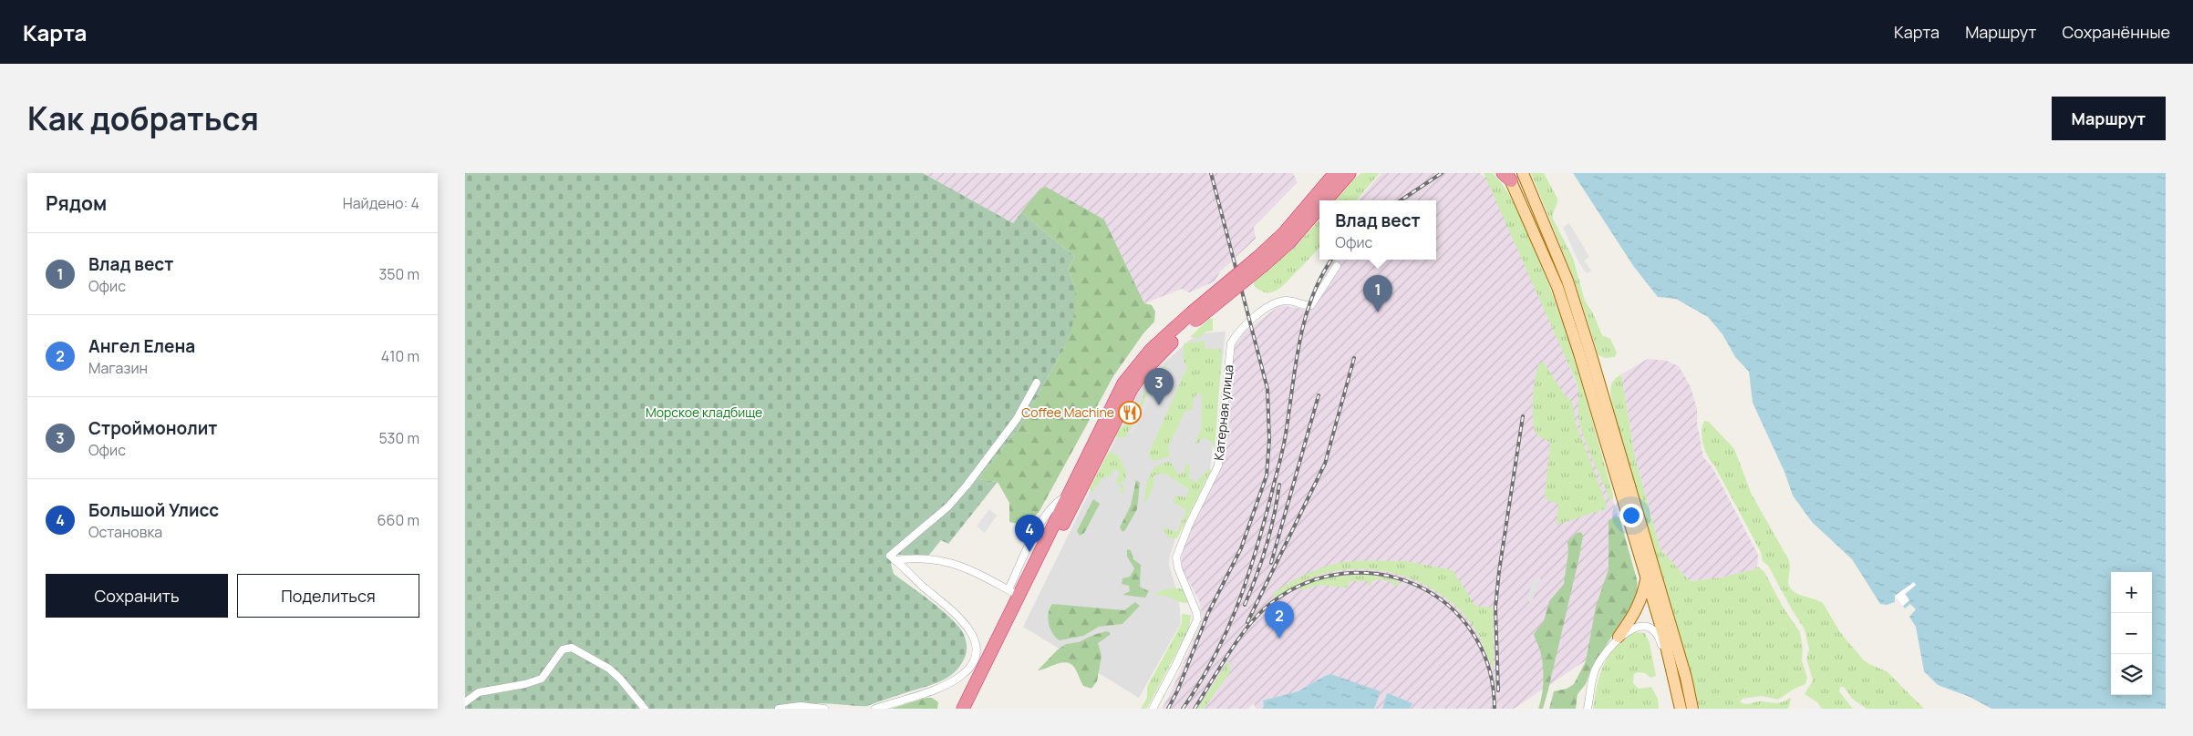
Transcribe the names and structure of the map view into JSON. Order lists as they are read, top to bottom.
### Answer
{
  "streets": {
    "street": ["Катерная улица"]
  },
  "parks": ["Морское кладбище"],
  "places": {
    "restaurant": ["Coffee Machine"]
  },
  "page": {
    "header": "Карта",
    "nav": ["Карта", "Маршрут", "Сохранённые"],
    "title": "Как добраться",
    "buttons": [
      "Маршрут",
      ["Сохранить", "Поделиться"]
    ],
    "heading": ["Рядом", "Найдено: 4"],
    "popup": ["Влад вест", "Офис"],
    "list": [
      {
        "mark": "1",
        "name": "Влад вест",
        "note": "Офис",
        "value": "350 m"
      },
      {
        "mark": "2",
        "name": "Ангел Елена",
        "note": "Магазин",
        "value": "410 m"
      },
      {
        "mark": "3",
        "name": "Строймонолит",
        "note": "Офис",
        "value": "530 m"
      },
      {
        "mark": "4",
        "name": "Большой Улисс",
        "note": "Остановка",
        "value": "660 m"
      }
    ],
    "pins": [
      "1",
      "3",
      "4",
      "2"
    ],
    "map_buttons": ["+", "−"]
  }
}
